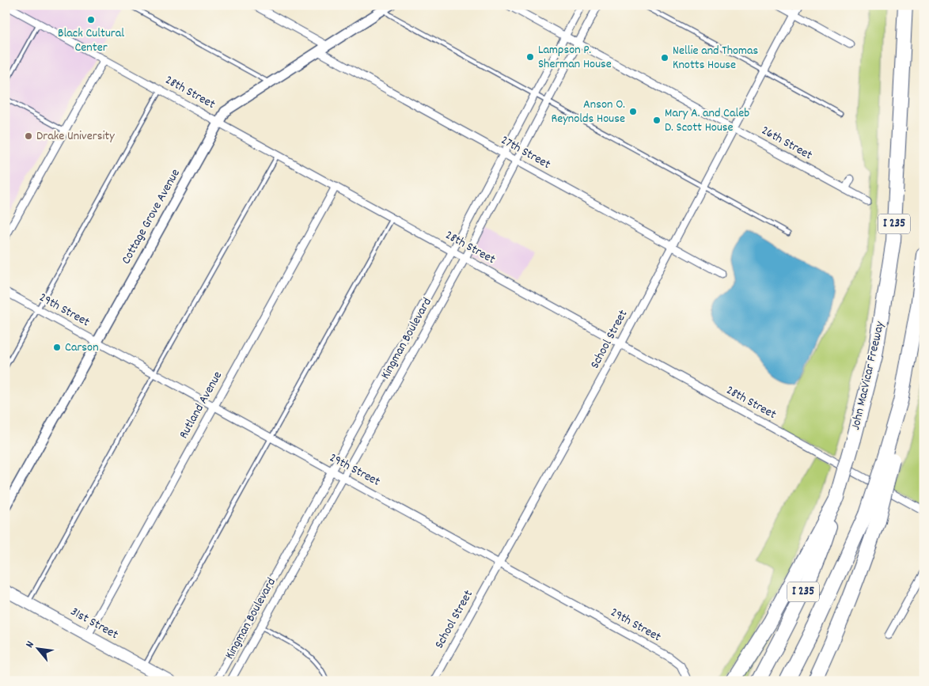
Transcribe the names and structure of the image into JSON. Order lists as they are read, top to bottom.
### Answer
{
  "streets": {
    "highway": ["I 235", "John MacVicar Freeway"],
    "main road": ["31st Street"],
    "street": [
      "28th Street",
      "26th Street",
      "27th Street",
      "Cottage Grove Avenue",
      "29th Street",
      "Kingman Boulevard",
      "School Street",
      "Rutland Avenue"
    ]
  },
  "crossings": [
    ["28th Street", "Cottage Grove Avenue"],
    ["28th Street", "Kingman Boulevard"],
    ["28th Street", "School Street"],
    ["28th Street", "Rutland Avenue"],
    ["26th Street", "Kingman Boulevard"],
    ["26th Street", "School Street"],
    ["27th Street", "Cottage Grove Avenue"],
    ["27th Street", "Kingman Boulevard"],
    ["27th Street", "School Street"],
    ["Cottage Grove Avenue", "29th Street"],
    ["29th Street", "Kingman Boulevard"],
    ["29th Street", "School Street"],
    ["29th Street", "Rutland Avenue"],
    ["Rutland Avenue", "31st Street"]
  ],
  "places": [
    "Black Cultural Center",
    "Lampson P. Sherman House",
    "Nellie and Thomas Knotts House",
    "Anson O. Reynolds House",
    "Mary A. and Caleb D. Scott House",
    "Drake University",
    "Carson"
  ],
  "north": "top left"
}
